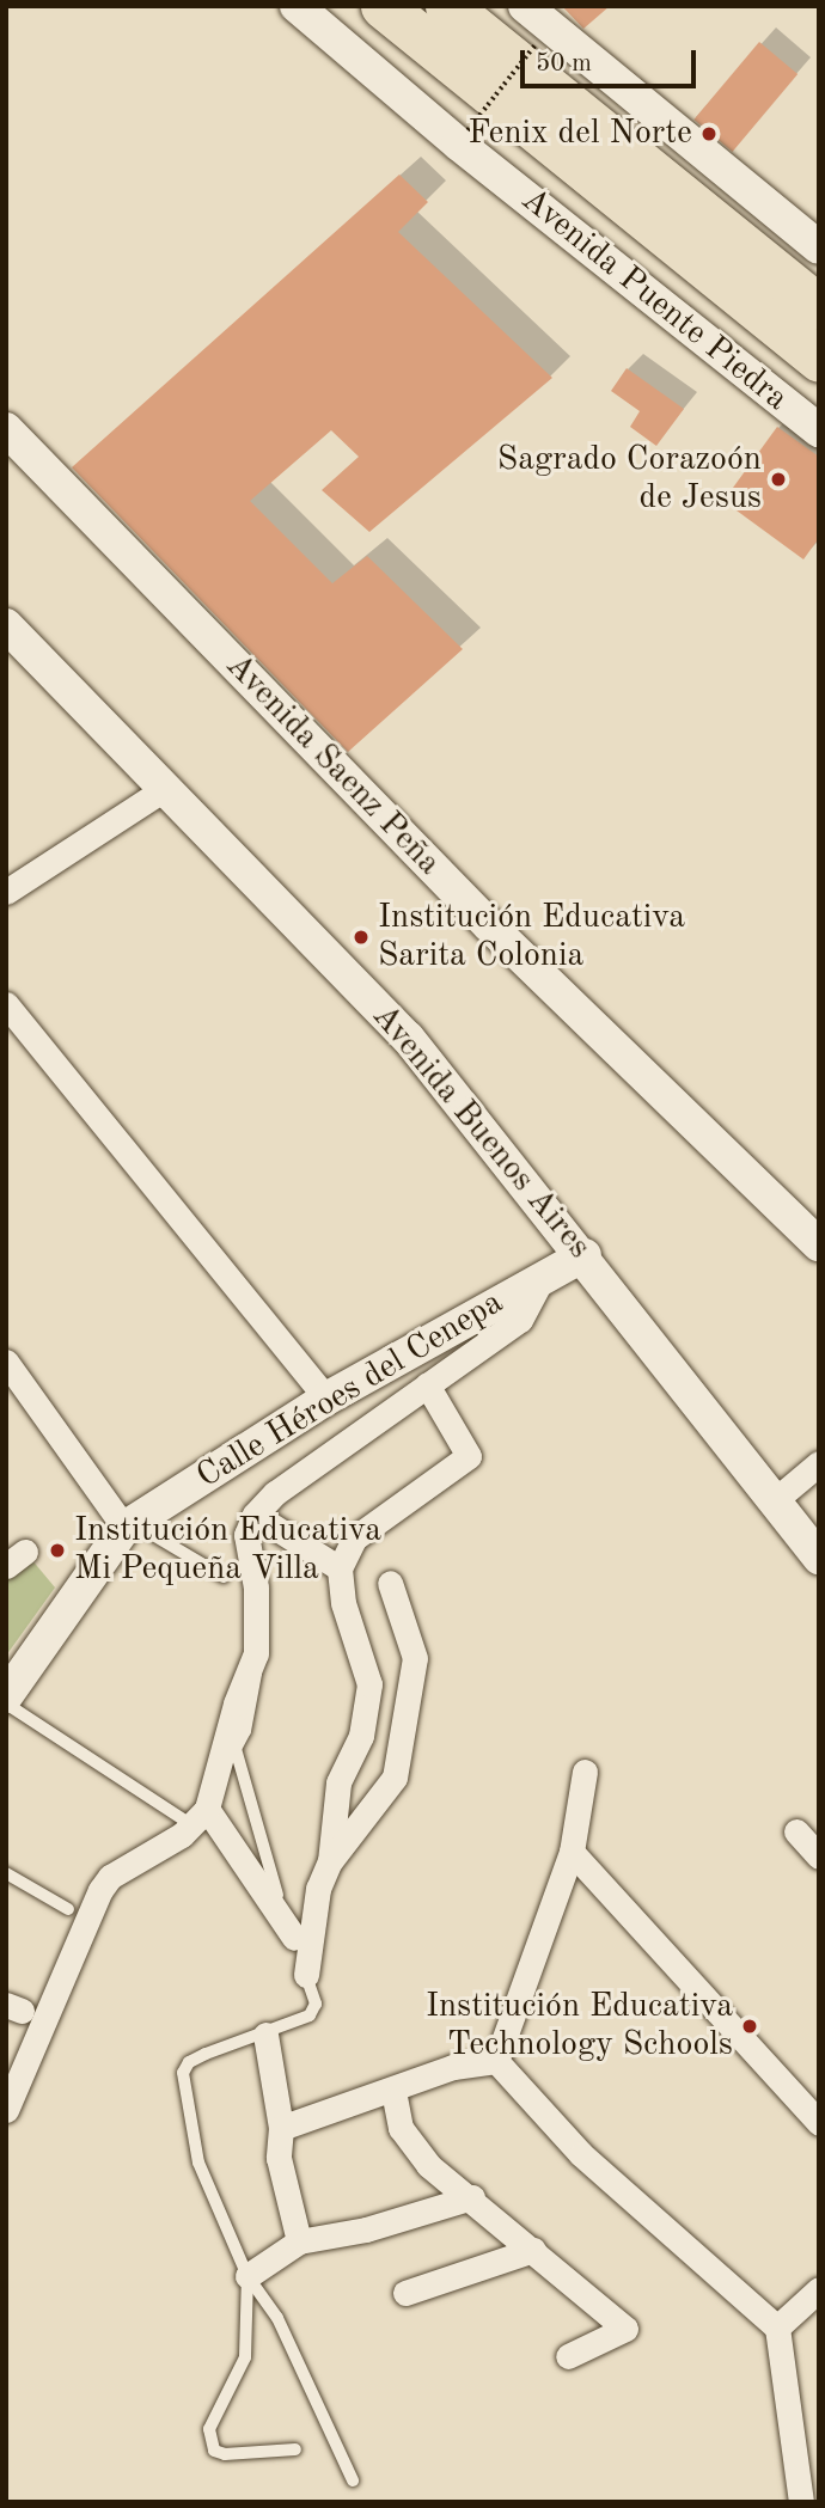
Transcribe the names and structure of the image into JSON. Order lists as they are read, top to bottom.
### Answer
{
  "streets": {
    "main road": [
      "Avenida Puente Piedra",
      "Avenida Saenz Peña",
      "Avenida Buenos Aires",
      "Calle Héroes del Cenepa"
    ]
  },
  "crossings": [
    ["Avenida Buenos Aires", "Calle Héroes del Cenepa"]
  ],
  "places": [
    "Fenix del Norte",
    "Sagrado Corazoón de Jesus",
    "Institución Educativa Sarita Colonia",
    "Institución Educativa Mi Pequeña Villa",
    "Institución Educativa Technology Schools"
  ],
  "scale_bar": "50 m"
}
